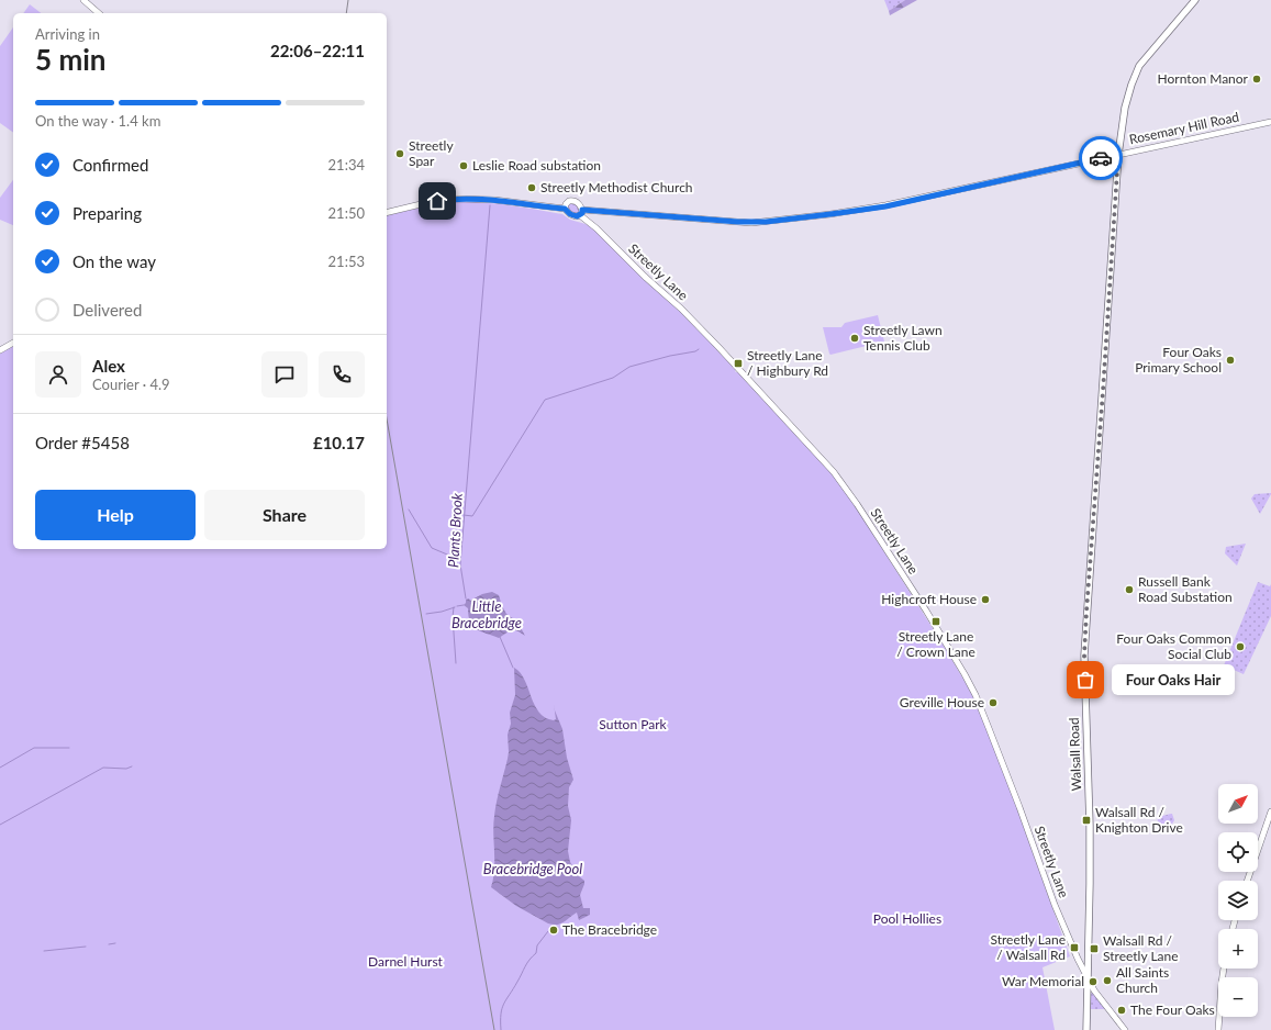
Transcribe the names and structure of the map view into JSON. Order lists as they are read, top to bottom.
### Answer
{
  "streets": {
    "main road": ["Rosemary Hill Road", "Streetly Lane", "Walsall Road"]
  },
  "crossings": [
    ["Rosemary Hill Road", "Streetly Lane"],
    ["Rosemary Hill Road", "Walsall Road"],
    ["Streetly Lane", "Walsall Road"]
  ],
  "water": ["Plants Brook", "Little Bracebridge", "Bracebridge Pool"],
  "parks": ["Sutton Park", "Pool Hollies", "Darnel Hurst"],
  "places": {
    "other": [
      "Hornton Manor",
      "Streetly Spar",
      "Leslie Road substation",
      "Streetly Methodist Church",
      "Streetly Lawn Tennis Club",
      "Four Oaks Primary School",
      "Russell Bank Road Substation",
      "Highcroft House",
      "Four Oaks Common Social Club",
      "Four Oaks Hair",
      "Greville House",
      "The Bracebridge",
      "All Saints Church",
      "War Memorial",
      "The Four Oaks"
    ],
    "transit": [
      "Streetly Lane / Highbury Rd",
      "Streetly Lane / Crown Lane",
      "Walsall Rd / Knighton Drive",
      "Streetly Lane / Walsall Rd",
      "Walsall Rd / Streetly Lane"
    ]
  },
  "north": "top right",
  "page": {
    "heading": ["5 min", "Arriving in", "22:06–22:11"],
    "panel": [
      "Alex",
      "Courier · 4.9",
      "Order #5458",
      "£10.17"
    ],
    "bar": "On the way · 1.4 km",
    "list": [
      ["Confirmed", "21:34"],
      ["Preparing", "21:50"],
      ["On the way", "21:53"],
      "Delivered"
    ],
    "buttons": ["Help", "Share"],
    "bubble": "Four Oaks Hair",
    "map_buttons": ["+", "−"]
  }
}
